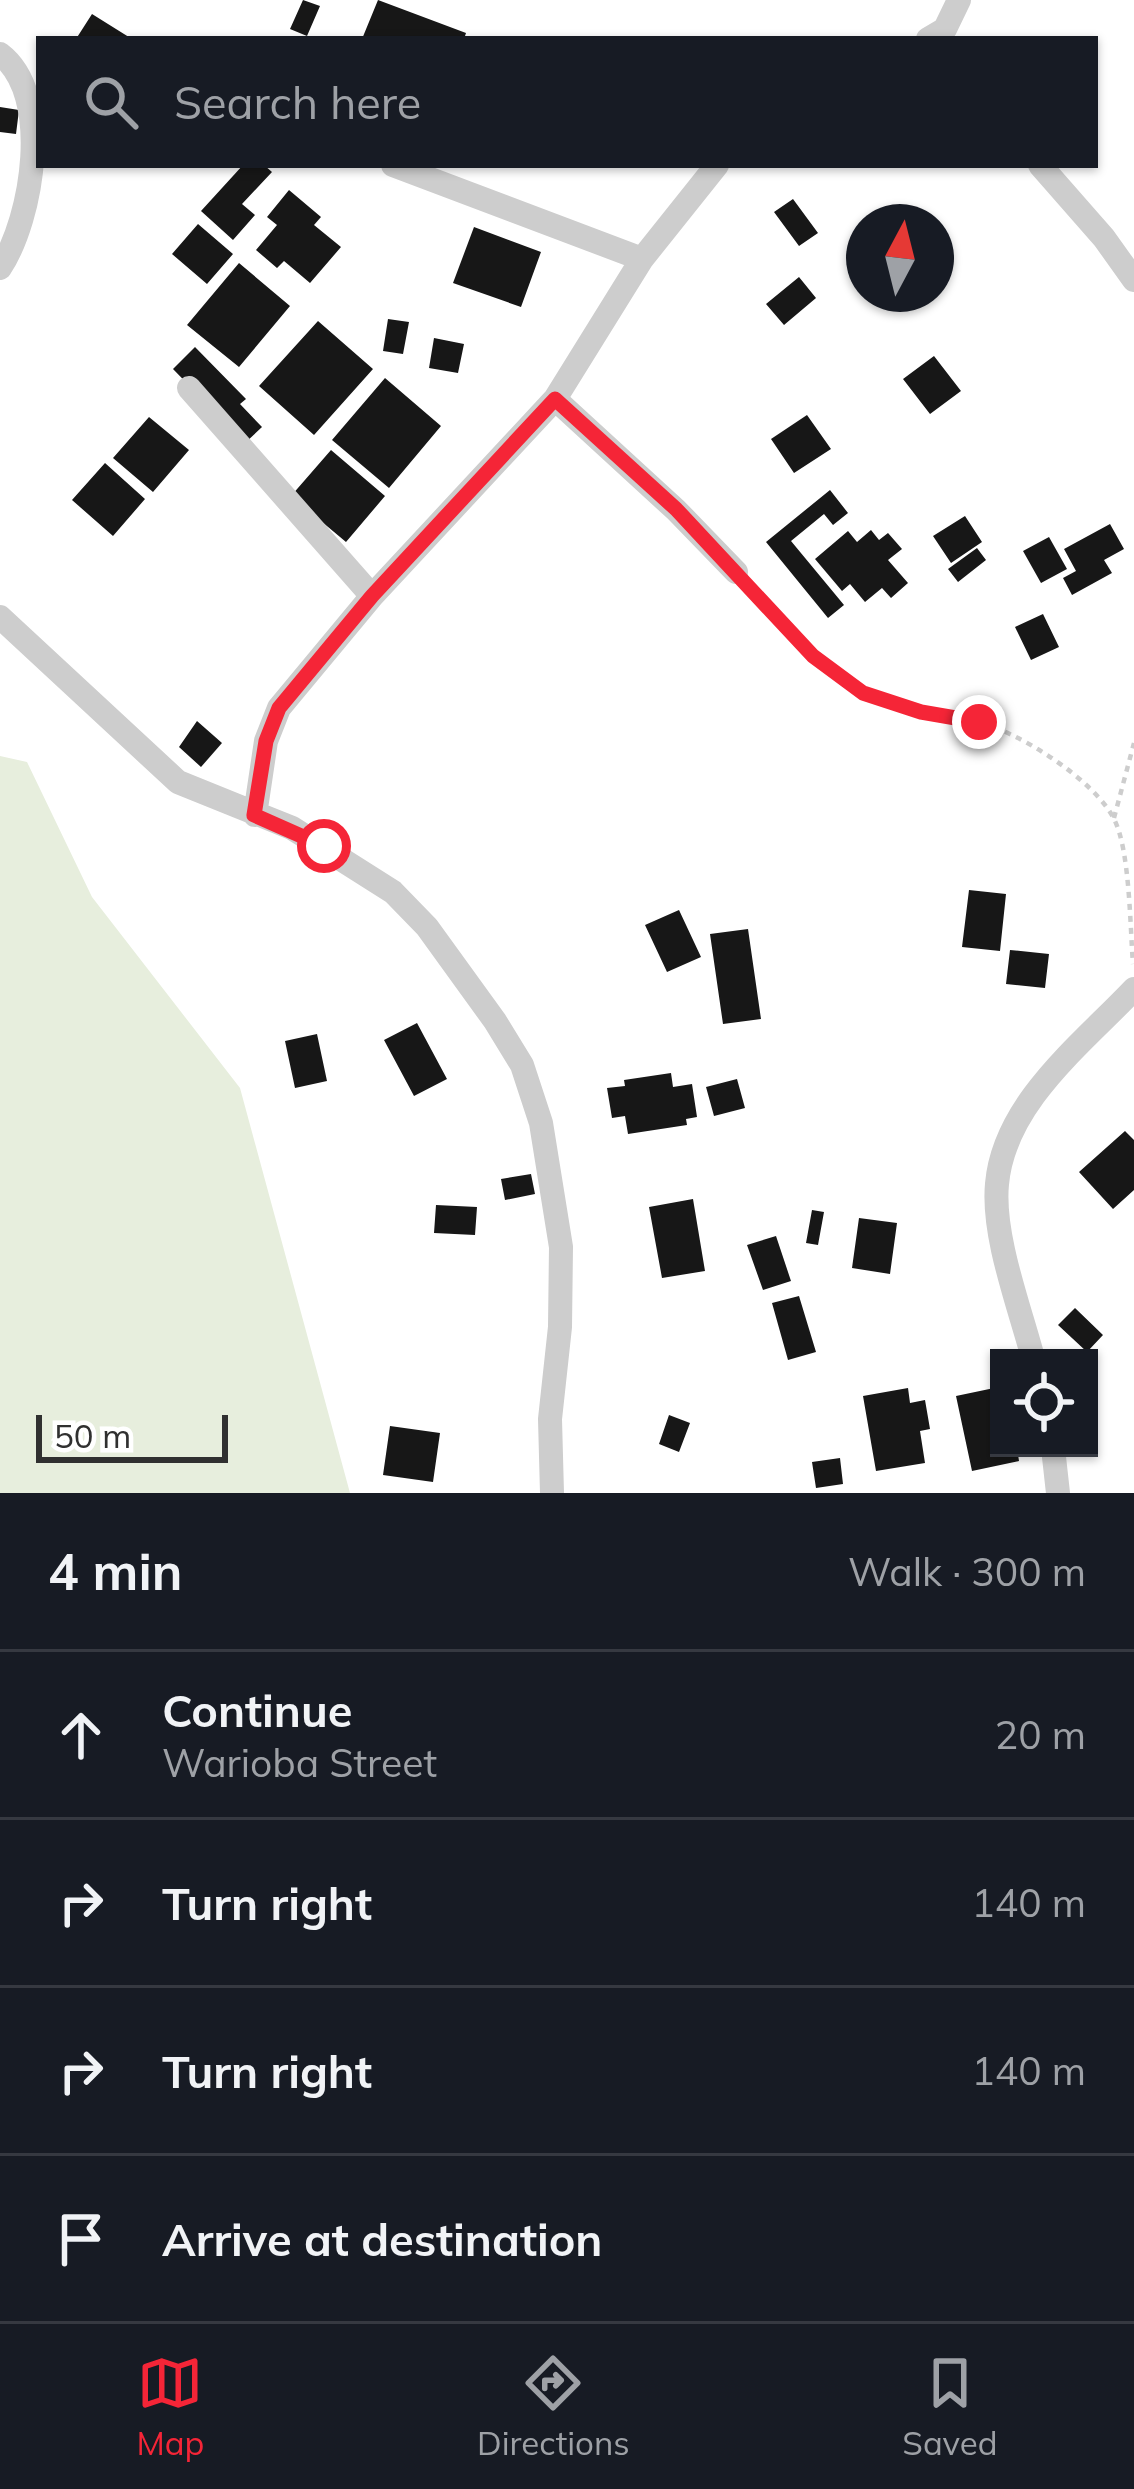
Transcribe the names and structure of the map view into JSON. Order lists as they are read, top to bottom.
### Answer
{
  "scale_bar": "50 m",
  "north": "top",
  "page": {
    "search": "Search here",
    "scale": "50 m",
    "heading": ["4 min", "Walk · 300 m"],
    "list": [
      ["Continue", "Warioba Street", "20 m"],
      ["Turn right", "140 m"],
      ["Turn right", "140 m"],
      "Arrive at destination"
    ],
    "nav": ["Map", "Directions", "Saved"]
  }
}
